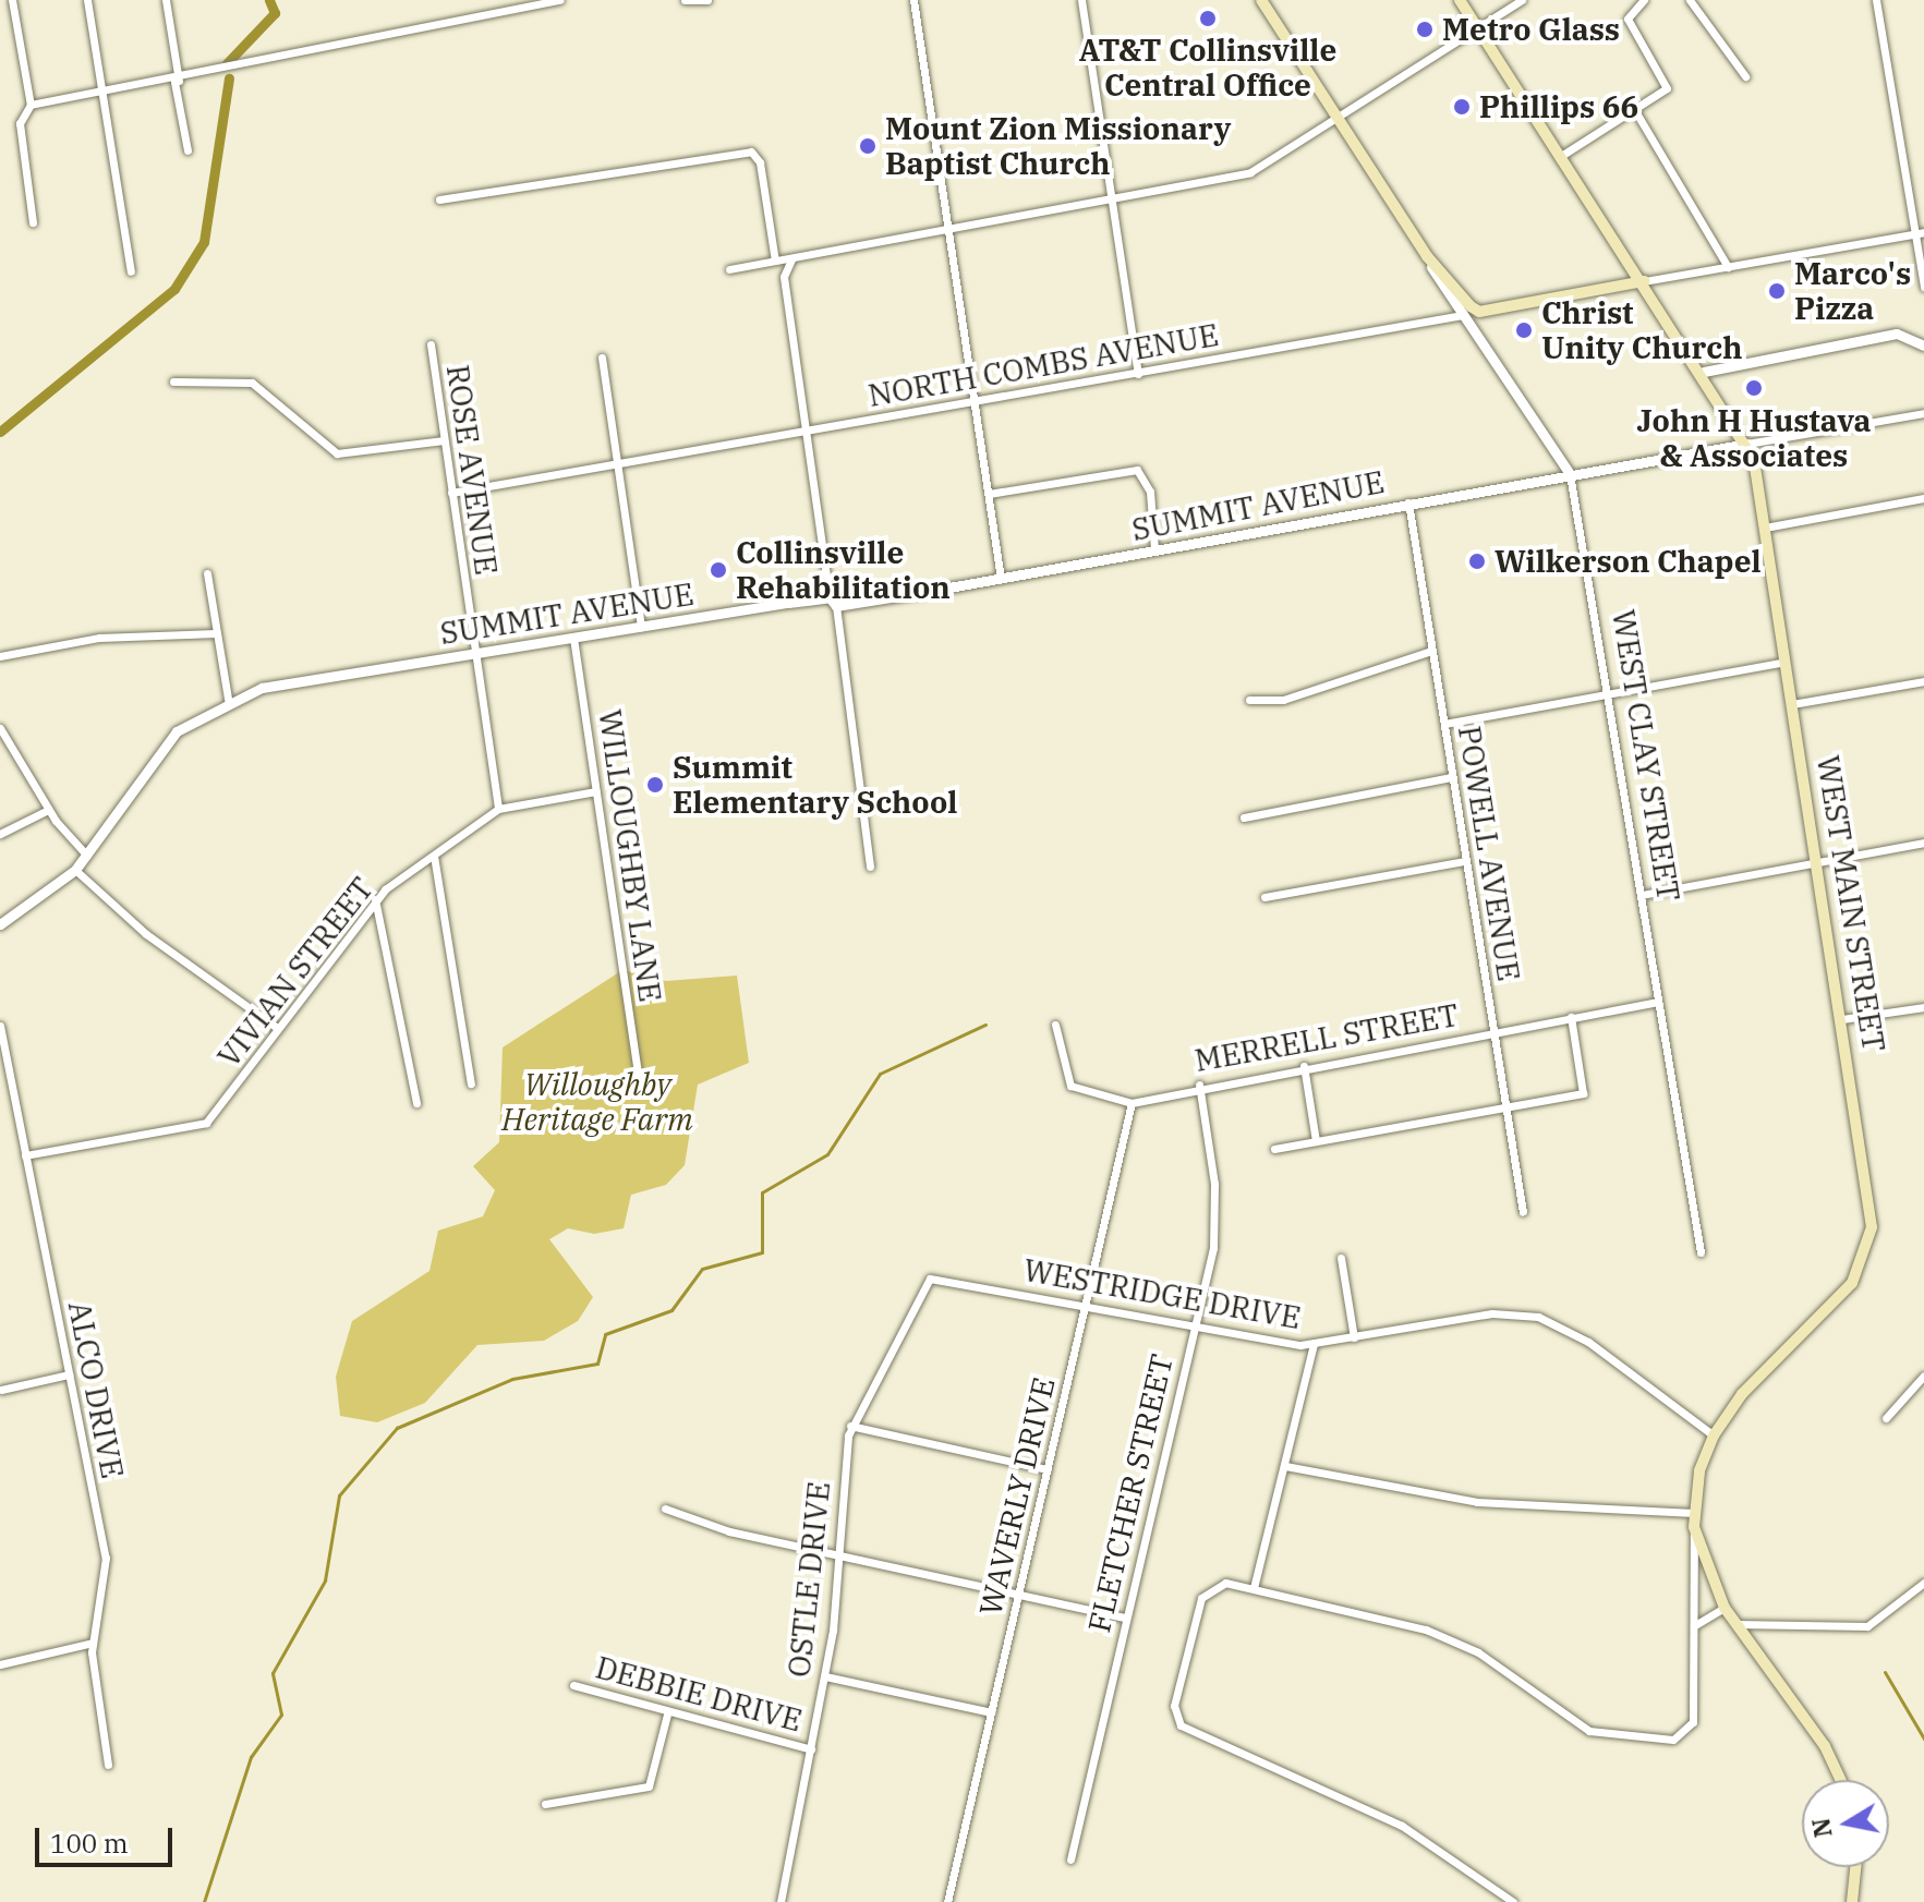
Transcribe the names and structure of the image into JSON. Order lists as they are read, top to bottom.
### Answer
{
  "streets": {
    "main road": ["NORTH COMBS AVENUE", "WEST CLAY STREET", "WEST MAIN STREET"],
    "street": [
      "ROSE AVENUE",
      "SUMMIT AVENUE",
      "POWELL AVENUE",
      "WILLOUGHBY LANE",
      "VIVIAN STREET",
      "MERRELL STREET",
      "WESTRIDGE DRIVE",
      "ALCO DRIVE",
      "FLETCHER STREET",
      "WAVERLY DRIVE",
      "OSTLE DRIVE",
      "DEBBIE DRIVE"
    ]
  },
  "crossings": [
    ["NORTH COMBS AVENUE", "ROSE AVENUE"],
    ["NORTH COMBS AVENUE", "WEST CLAY STREET"],
    ["NORTH COMBS AVENUE", "WEST MAIN STREET"],
    ["ROSE AVENUE", "SUMMIT AVENUE"],
    ["ROSE AVENUE", "VIVIAN STREET"],
    ["SUMMIT AVENUE", "WEST CLAY STREET"],
    ["SUMMIT AVENUE", "POWELL AVENUE"],
    ["SUMMIT AVENUE", "WILLOUGHBY LANE"],
    ["SUMMIT AVENUE", "WEST MAIN STREET"],
    ["WEST CLAY STREET", "MERRELL STREET"],
    ["POWELL AVENUE", "MERRELL STREET"],
    ["WILLOUGHBY LANE", "VIVIAN STREET"],
    ["WEST MAIN STREET", "WESTRIDGE DRIVE"],
    ["VIVIAN STREET", "ALCO DRIVE"],
    ["MERRELL STREET", "FLETCHER STREET"],
    ["MERRELL STREET", "WAVERLY DRIVE"],
    ["WESTRIDGE DRIVE", "FLETCHER STREET"],
    ["WESTRIDGE DRIVE", "WAVERLY DRIVE"],
    ["WESTRIDGE DRIVE", "OSTLE DRIVE"],
    ["OSTLE DRIVE", "DEBBIE DRIVE"]
  ],
  "parks": ["Willoughby Heritage Farm"],
  "places": [
    "AT&T Collinsville Central Office",
    "Metro Glass",
    "Phillips 66",
    "Mount Zion Missionary Baptist Church",
    "Marco's Pizza",
    "Christ Unity Church",
    "John H Hustava & Associates",
    "Wilkerson Chapel",
    "Collinsville Rehabilitation",
    "Summit Elementary School"
  ],
  "scale_bar": "100 m",
  "north": "left"
}
